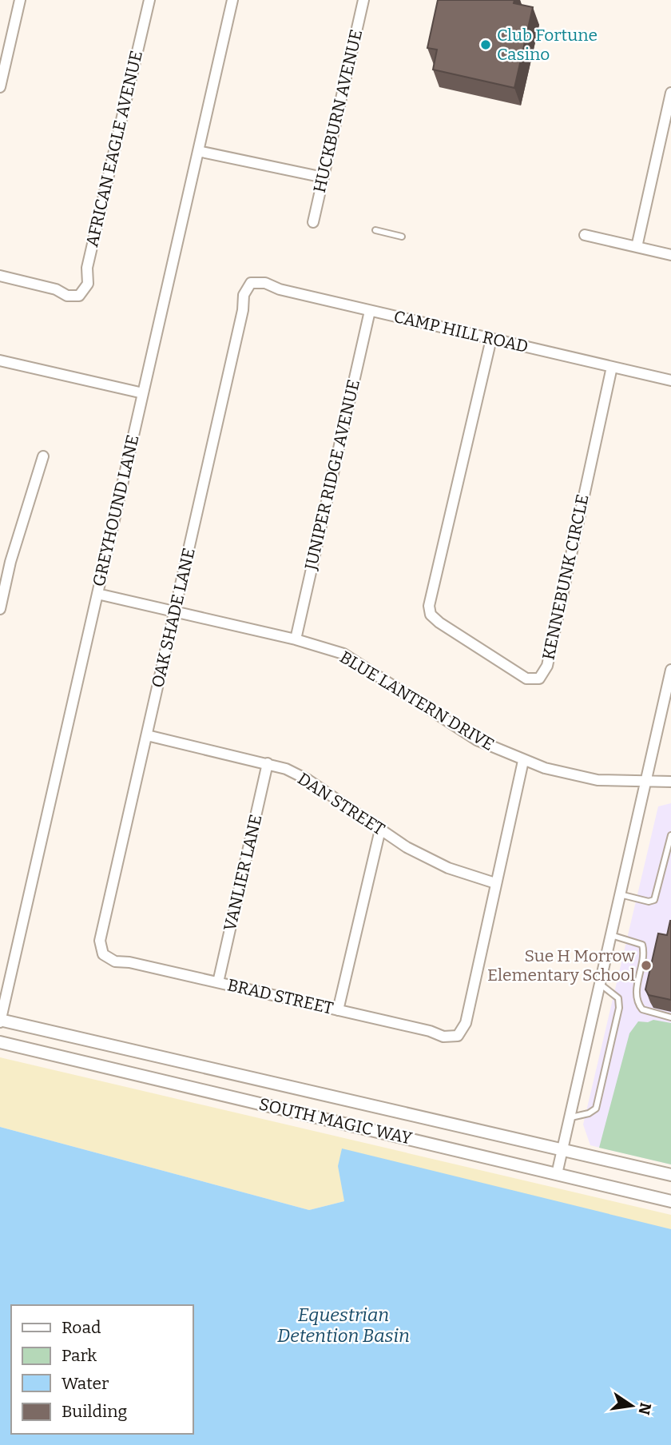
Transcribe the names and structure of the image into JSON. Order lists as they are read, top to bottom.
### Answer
{
  "streets": {
    "street": [
      "HUCKBURN AVENUE",
      "AFRICAN EAGLE AVENUE",
      "CAMP HILL ROAD",
      "JUNIPER RIDGE AVENUE",
      "GREYHOUND LANE",
      "KENNEBUNK CIRCLE",
      "OAK SHADE LANE",
      "BLUE LANTERN DRIVE",
      "DAN STREET",
      "VANLIER LANE",
      "BRAD STREET",
      "SOUTH MAGIC WAY"
    ]
  },
  "crossings": [
    ["CAMP HILL ROAD", "JUNIPER RIDGE AVENUE"],
    ["CAMP HILL ROAD", "KENNEBUNK CIRCLE"],
    ["CAMP HILL ROAD", "OAK SHADE LANE"],
    ["JUNIPER RIDGE AVENUE", "BLUE LANTERN DRIVE"],
    ["GREYHOUND LANE", "BLUE LANTERN DRIVE"],
    ["GREYHOUND LANE", "SOUTH MAGIC WAY"],
    ["OAK SHADE LANE", "BLUE LANTERN DRIVE"],
    ["OAK SHADE LANE", "DAN STREET"],
    ["OAK SHADE LANE", "BRAD STREET"],
    ["DAN STREET", "VANLIER LANE"],
    ["DAN STREET", "BRAD STREET"],
    ["VANLIER LANE", "BRAD STREET"]
  ],
  "water": ["Equestrian Detention Basin"],
  "places": ["Club Fortune Casino", "Sue H Morrow Elementary School"],
  "legend": [
    "Road",
    "Park",
    "Water",
    "Building"
  ],
  "north": "right"
}
